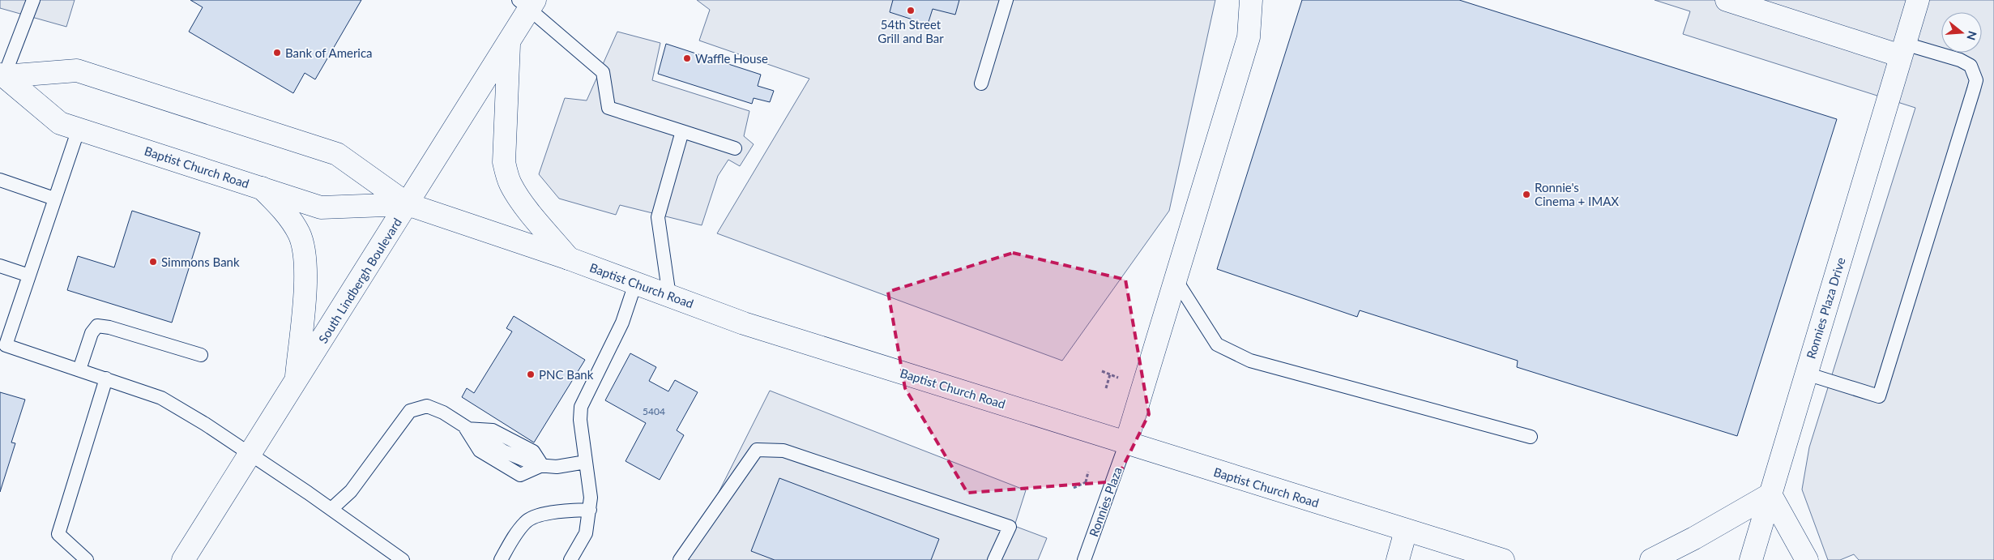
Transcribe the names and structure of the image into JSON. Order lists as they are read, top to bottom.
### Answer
{
  "streets": {
    "street": ["Baptist Church Road", "South Lindbergh Boulevard", "Ronnies Plaza Drive"],
    "lane": ["Ronnies Plaza"]
  },
  "crossings": [
    ["Baptist Church Road", "South Lindbergh Boulevard"],
    ["Baptist Church Road", "Ronnies Plaza"]
  ],
  "places": [
    "54th Street Grill and Bar",
    "Bank of America",
    "Waffle House",
    "Ronnie's Cinema + IMAX",
    "Simmons Bank",
    "PNC Bank"
  ],
  "house_numbers": ["5404"],
  "north": "right"
}
